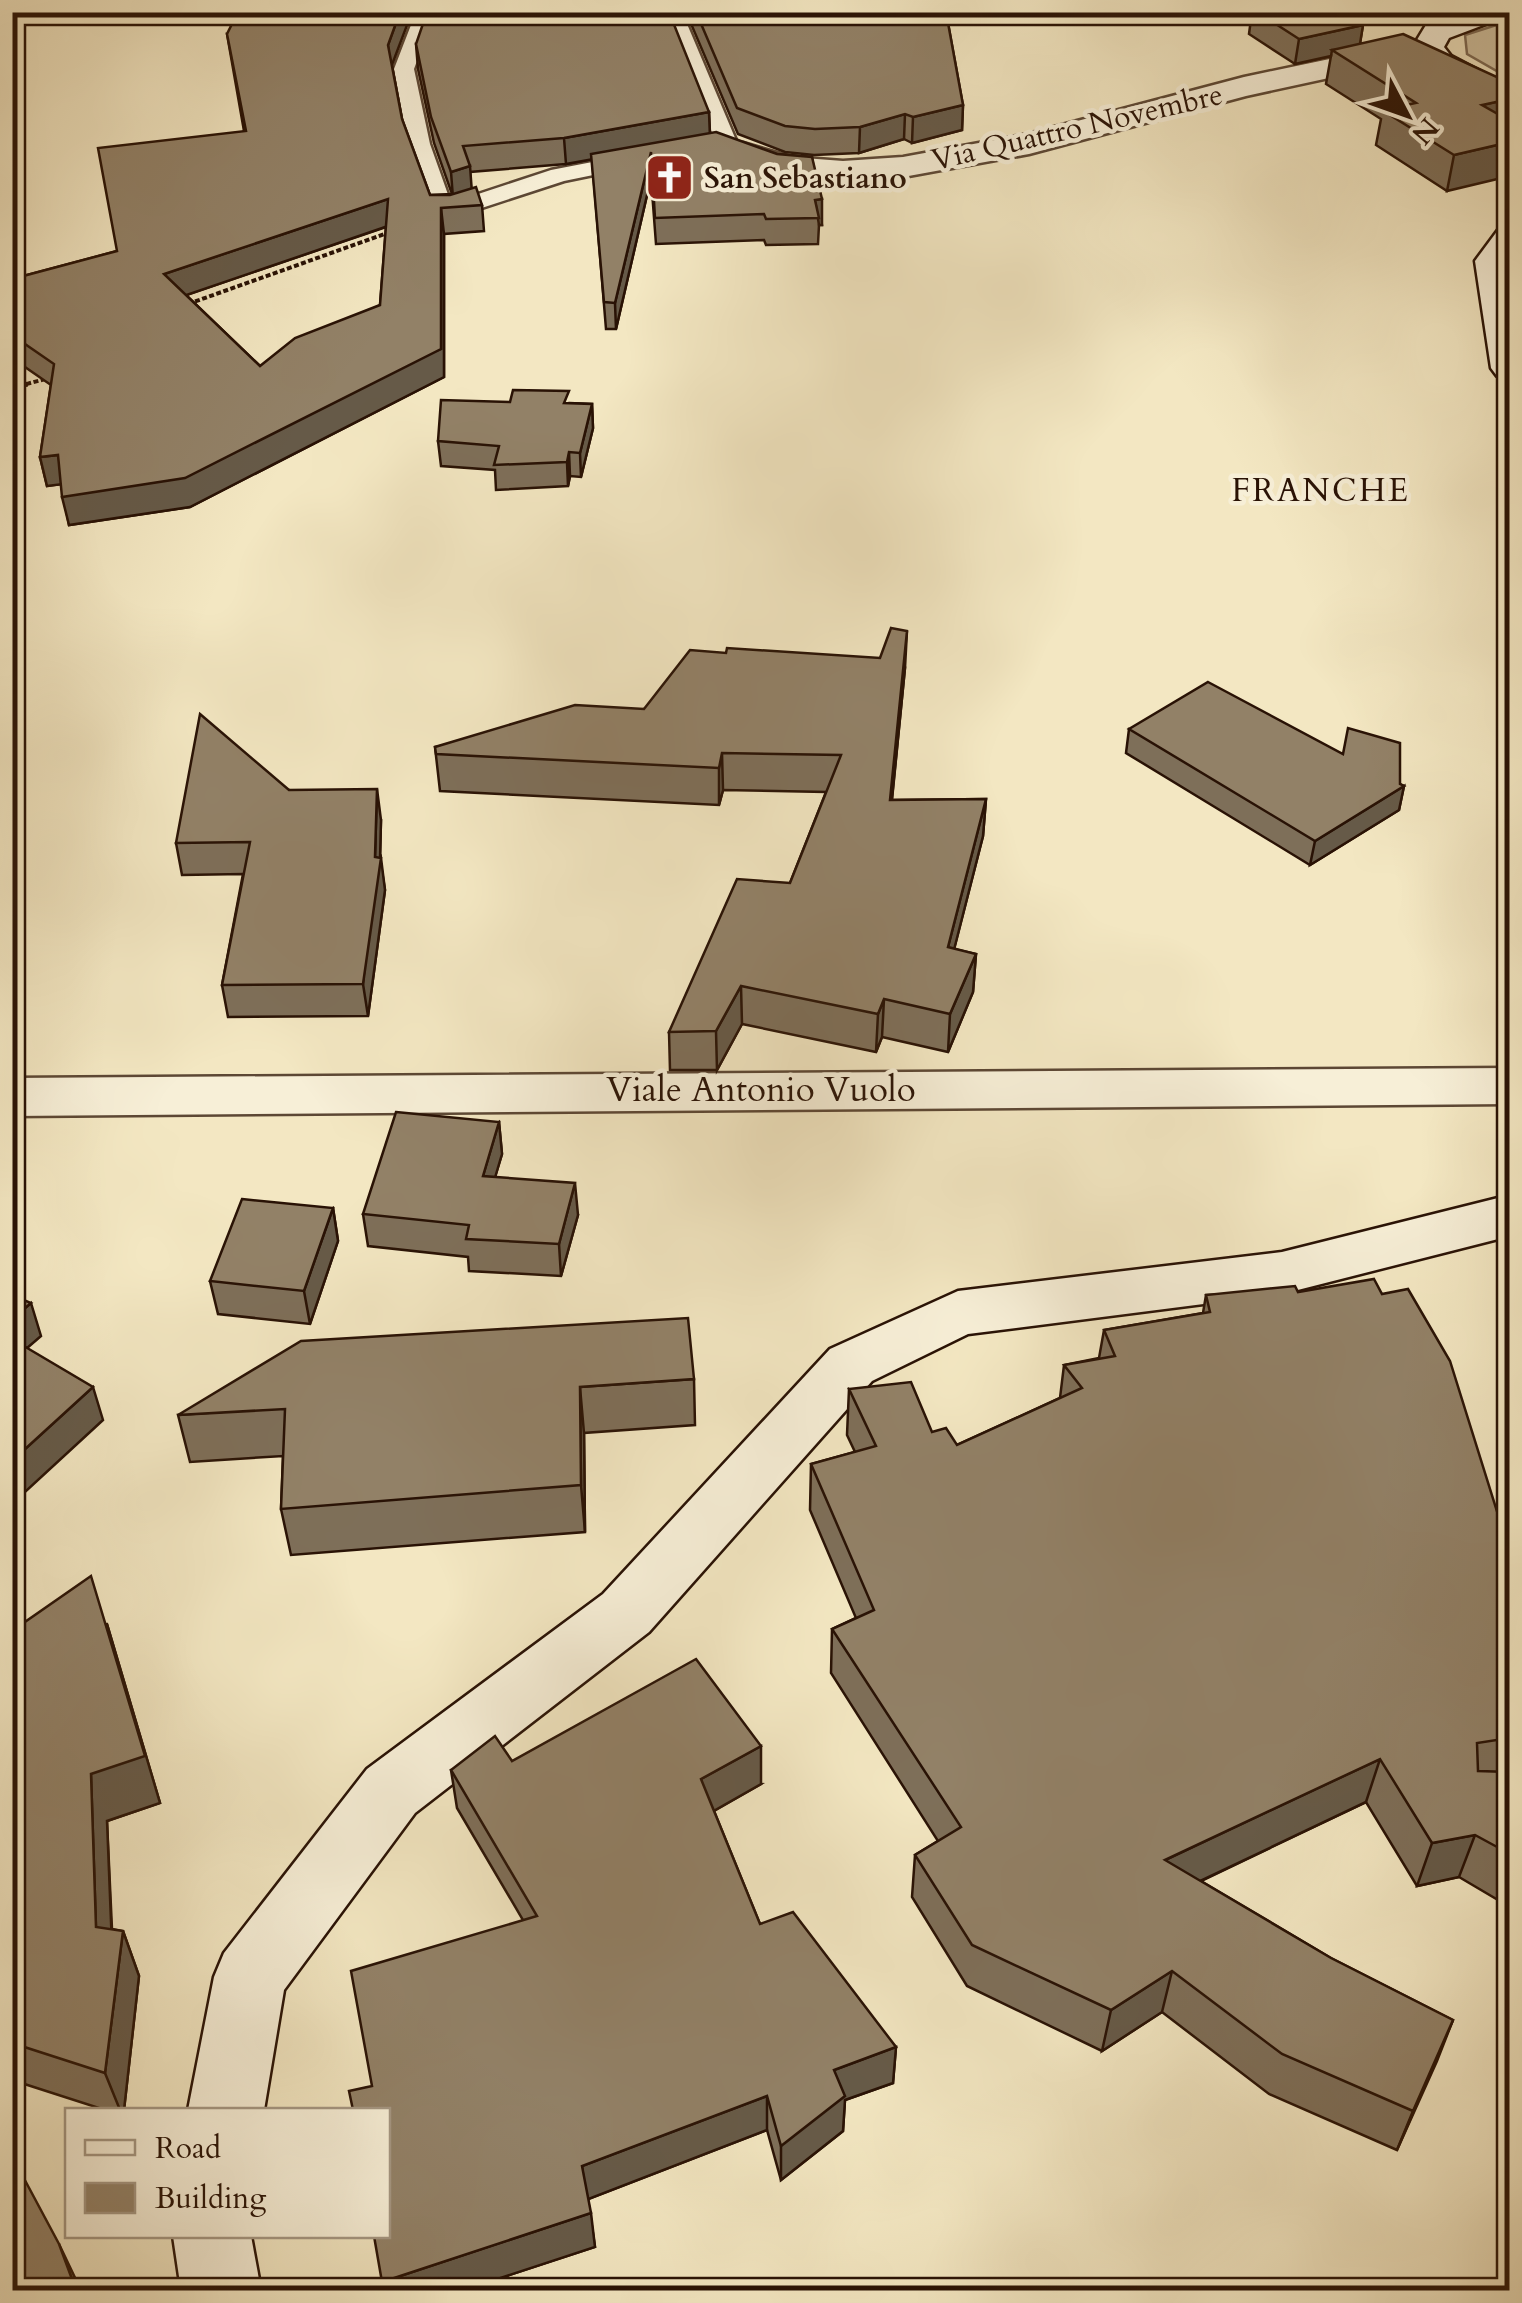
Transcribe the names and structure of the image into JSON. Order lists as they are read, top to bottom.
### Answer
{
  "streets": {
    "street": ["Via Quattro Novembre", "Viale Antonio Vuolo"]
  },
  "districts": ["FRANCHE"],
  "places": {
    "church": ["San Sebastiano"]
  },
  "legend": ["Road", "Building"],
  "north": "bottom right"
}
